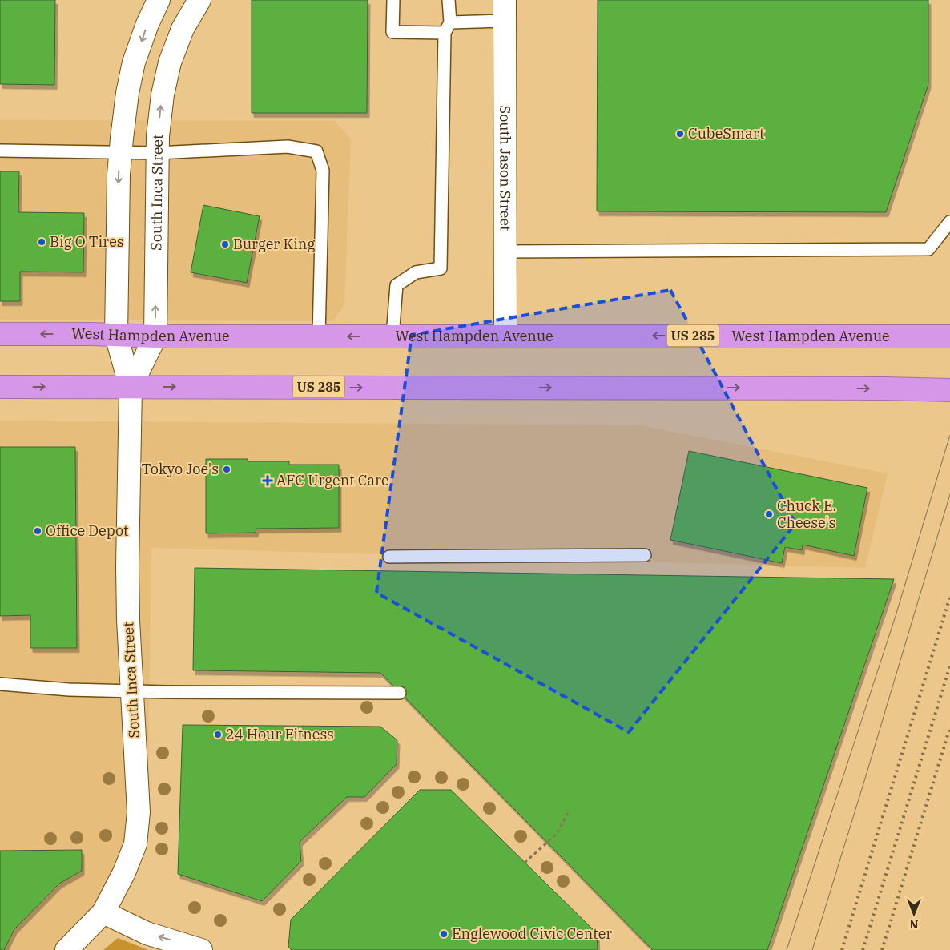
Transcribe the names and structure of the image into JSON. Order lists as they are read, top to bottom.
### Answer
{
  "streets": {
    "highway": ["West Hampden Avenue", "US 285"],
    "street": ["South Jason Street", "South Inca Street"]
  },
  "crossings": [
    ["South Jason Street", "West Hampden Avenue"],
    ["South Inca Street", "West Hampden Avenue"],
    ["South Inca Street", "US 285"]
  ],
  "places": {
    "other": [
      "CubeSmart",
      "Big O Tires",
      "Burger King",
      "Tokyo Joe's",
      "Chuck E. Cheese's",
      "Office Depot",
      "24 Hour Fitness",
      "Englewood Civic Center"
    ],
    "health": ["AFC Urgent Care"]
  },
  "north": "bottom"
}
